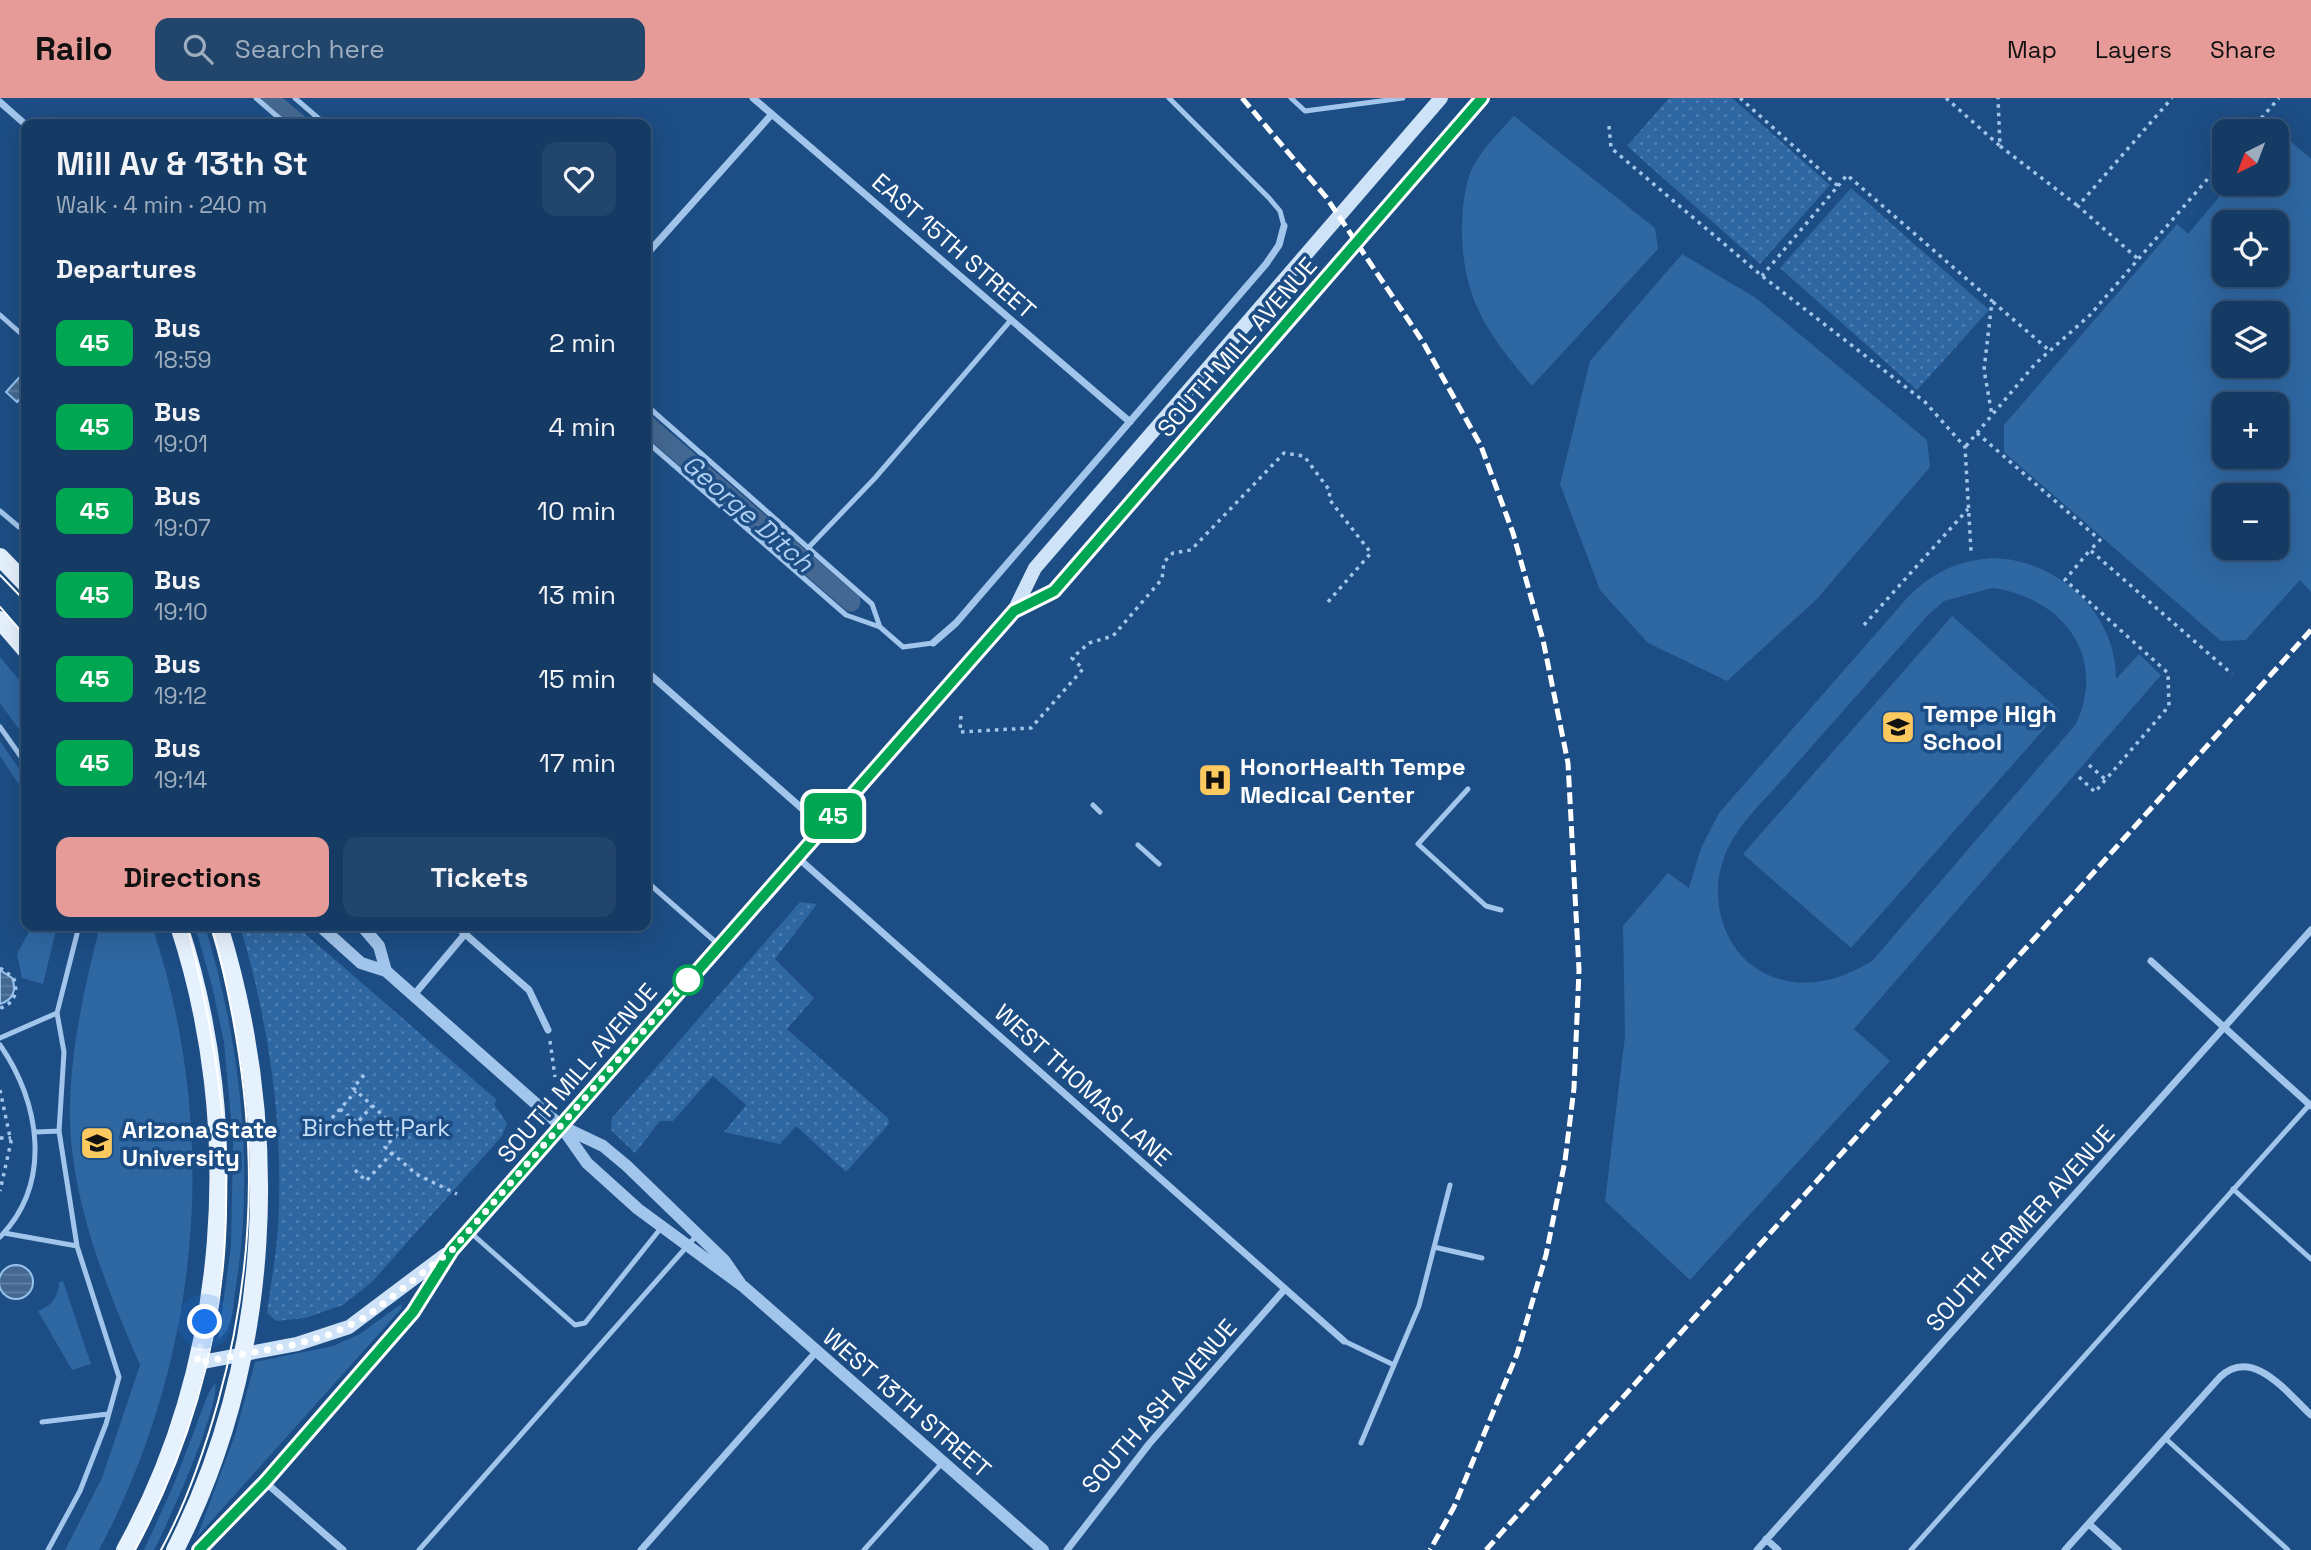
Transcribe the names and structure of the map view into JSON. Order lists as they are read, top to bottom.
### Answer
{
  "streets": {
    "main road": ["SOUTH MILL AVENUE"],
    "street": [
      "EAST 15TH STREET",
      "WEST THOMAS LANE",
      "SOUTH FARMER AVENUE",
      "WEST 13TH STREET",
      "SOUTH ASH AVENUE"
    ]
  },
  "crossings": [
    ["EAST 15TH STREET", "SOUTH MILL AVENUE"],
    ["SOUTH MILL AVENUE", "WEST THOMAS LANE"],
    ["SOUTH MILL AVENUE", "WEST 13TH STREET"],
    ["WEST THOMAS LANE", "SOUTH ASH AVENUE"]
  ],
  "water": ["George Ditch"],
  "parks": ["Birchett Park"],
  "places": {
    "school or university": ["Tempe High School", "Arizona State University"],
    "hospital": ["HonorHealth Tempe Medical Center"]
  },
  "lines": ["bus line 45"],
  "north": "bottom left",
  "page": {
    "header": "Railo",
    "search": "Search here",
    "nav": ["Map", "Layers", "Share"],
    "on_map": "45",
    "map_buttons": ["+", "−"],
    "heading": [
      ["Mill Av & 13th St", "Walk · 4 min · 240 m"],
      "Departures"
    ],
    "list": [
      {
        "mark": "45",
        "name": "Bus",
        "note": "18:59",
        "value": "2 min"
      },
      {
        "mark": "45",
        "name": "Bus",
        "note": "19:01",
        "value": "4 min"
      },
      {
        "mark": "45",
        "name": "Bus",
        "note": "19:07",
        "value": "10 min"
      },
      {
        "mark": "45",
        "name": "Bus",
        "note": "19:10",
        "value": "13 min"
      },
      {
        "mark": "45",
        "name": "Bus",
        "note": "19:12",
        "value": "15 min"
      },
      {
        "mark": "45",
        "name": "Bus",
        "note": "19:14",
        "value": "17 min"
      }
    ],
    "buttons": ["Directions", "Tickets"]
  }
}
